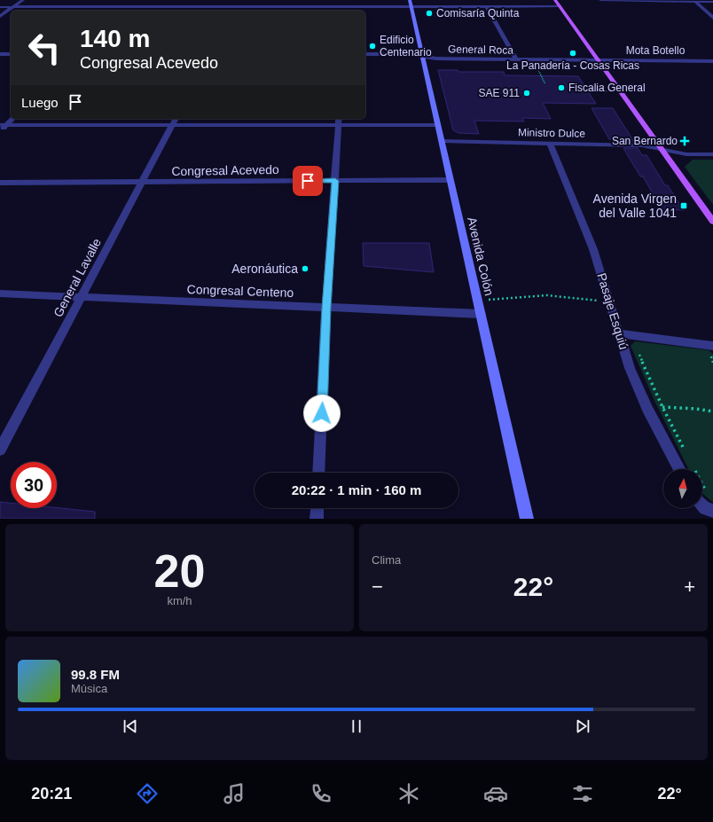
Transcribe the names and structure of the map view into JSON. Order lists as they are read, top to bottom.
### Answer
{
  "streets": {
    "street": [
      "General Roca",
      "Mota Botello",
      "Ministro Dulce",
      "Congresal Acevedo",
      "Avenida Colón",
      "General Lavalle",
      "Congresal Centeno",
      "Pasaje Esquiú"
    ]
  },
  "crossings": [
    ["General Roca", "Mota Botello"],
    ["General Roca", "Avenida Colón"],
    ["Ministro Dulce", "Avenida Colón"],
    ["Ministro Dulce", "Pasaje Esquiú"],
    ["Congresal Acevedo", "Avenida Colón"],
    ["Congresal Acevedo", "General Lavalle"],
    ["Avenida Colón", "Congresal Centeno"],
    ["General Lavalle", "Congresal Centeno"]
  ],
  "places": {
    "other": [
      "Comisaría Quinta",
      "Edificio Centenario",
      "La Panadería - Cosas Ricas",
      "Fiscalia General",
      "SAE 911",
      "Aeronáutica"
    ],
    "health": ["San Bernardo"],
    "transit": ["Avenida Virgen del Valle 1041"]
  },
  "north": "top",
  "page": {
    "turn": ["140 m", "Congresal Acevedo"],
    "then": "Luego",
    "limit": "30",
    "trip": "20:22 · 1 min · 160 m",
    "tile": [
      ["20", "km/h"],
      "Clima"
    ],
    "heat": ["−", "22°", "+"],
    "song": ["99.8 FM", "Música"],
    "tabs": ["20:21", "22°"]
  }
}
